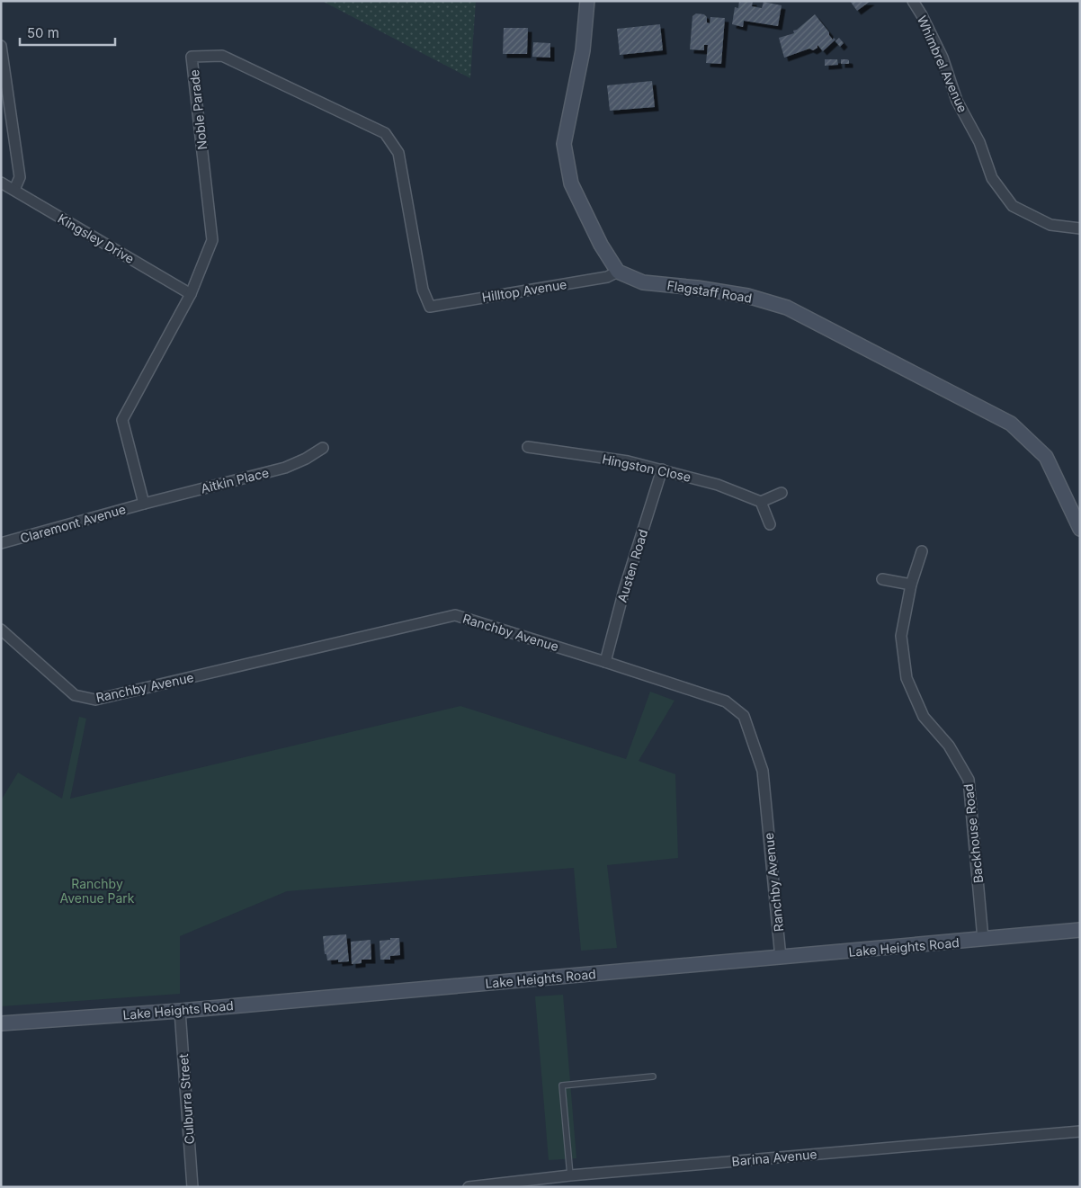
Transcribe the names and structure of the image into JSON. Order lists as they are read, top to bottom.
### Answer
{
  "streets": {
    "main road": ["Flagstaff Road", "Lake Heights Road"],
    "street": [
      "Whimbrel Avenue",
      "Noble Parade",
      "Kingsley Drive",
      "Hilltop Avenue",
      "Hingston Close",
      "Aitkin Place",
      "Claremont Avenue",
      "Austen Road",
      "Ranchby Avenue",
      "Backhouse Road",
      "Culburra Street",
      "Barina Avenue"
    ]
  },
  "crossings": [
    ["Noble Parade", "Kingsley Drive"],
    ["Noble Parade", "Hilltop Avenue"],
    ["Noble Parade", "Aitkin Place"],
    ["Noble Parade", "Claremont Avenue"],
    ["Hilltop Avenue", "Flagstaff Road"],
    ["Hingston Close", "Austen Road"],
    ["Aitkin Place", "Claremont Avenue"],
    ["Austen Road", "Ranchby Avenue"],
    ["Ranchby Avenue", "Lake Heights Road"],
    ["Backhouse Road", "Lake Heights Road"],
    ["Lake Heights Road", "Culburra Street"]
  ],
  "parks": ["Ranchby Avenue Park"],
  "scale_bar": "50 m"
}
